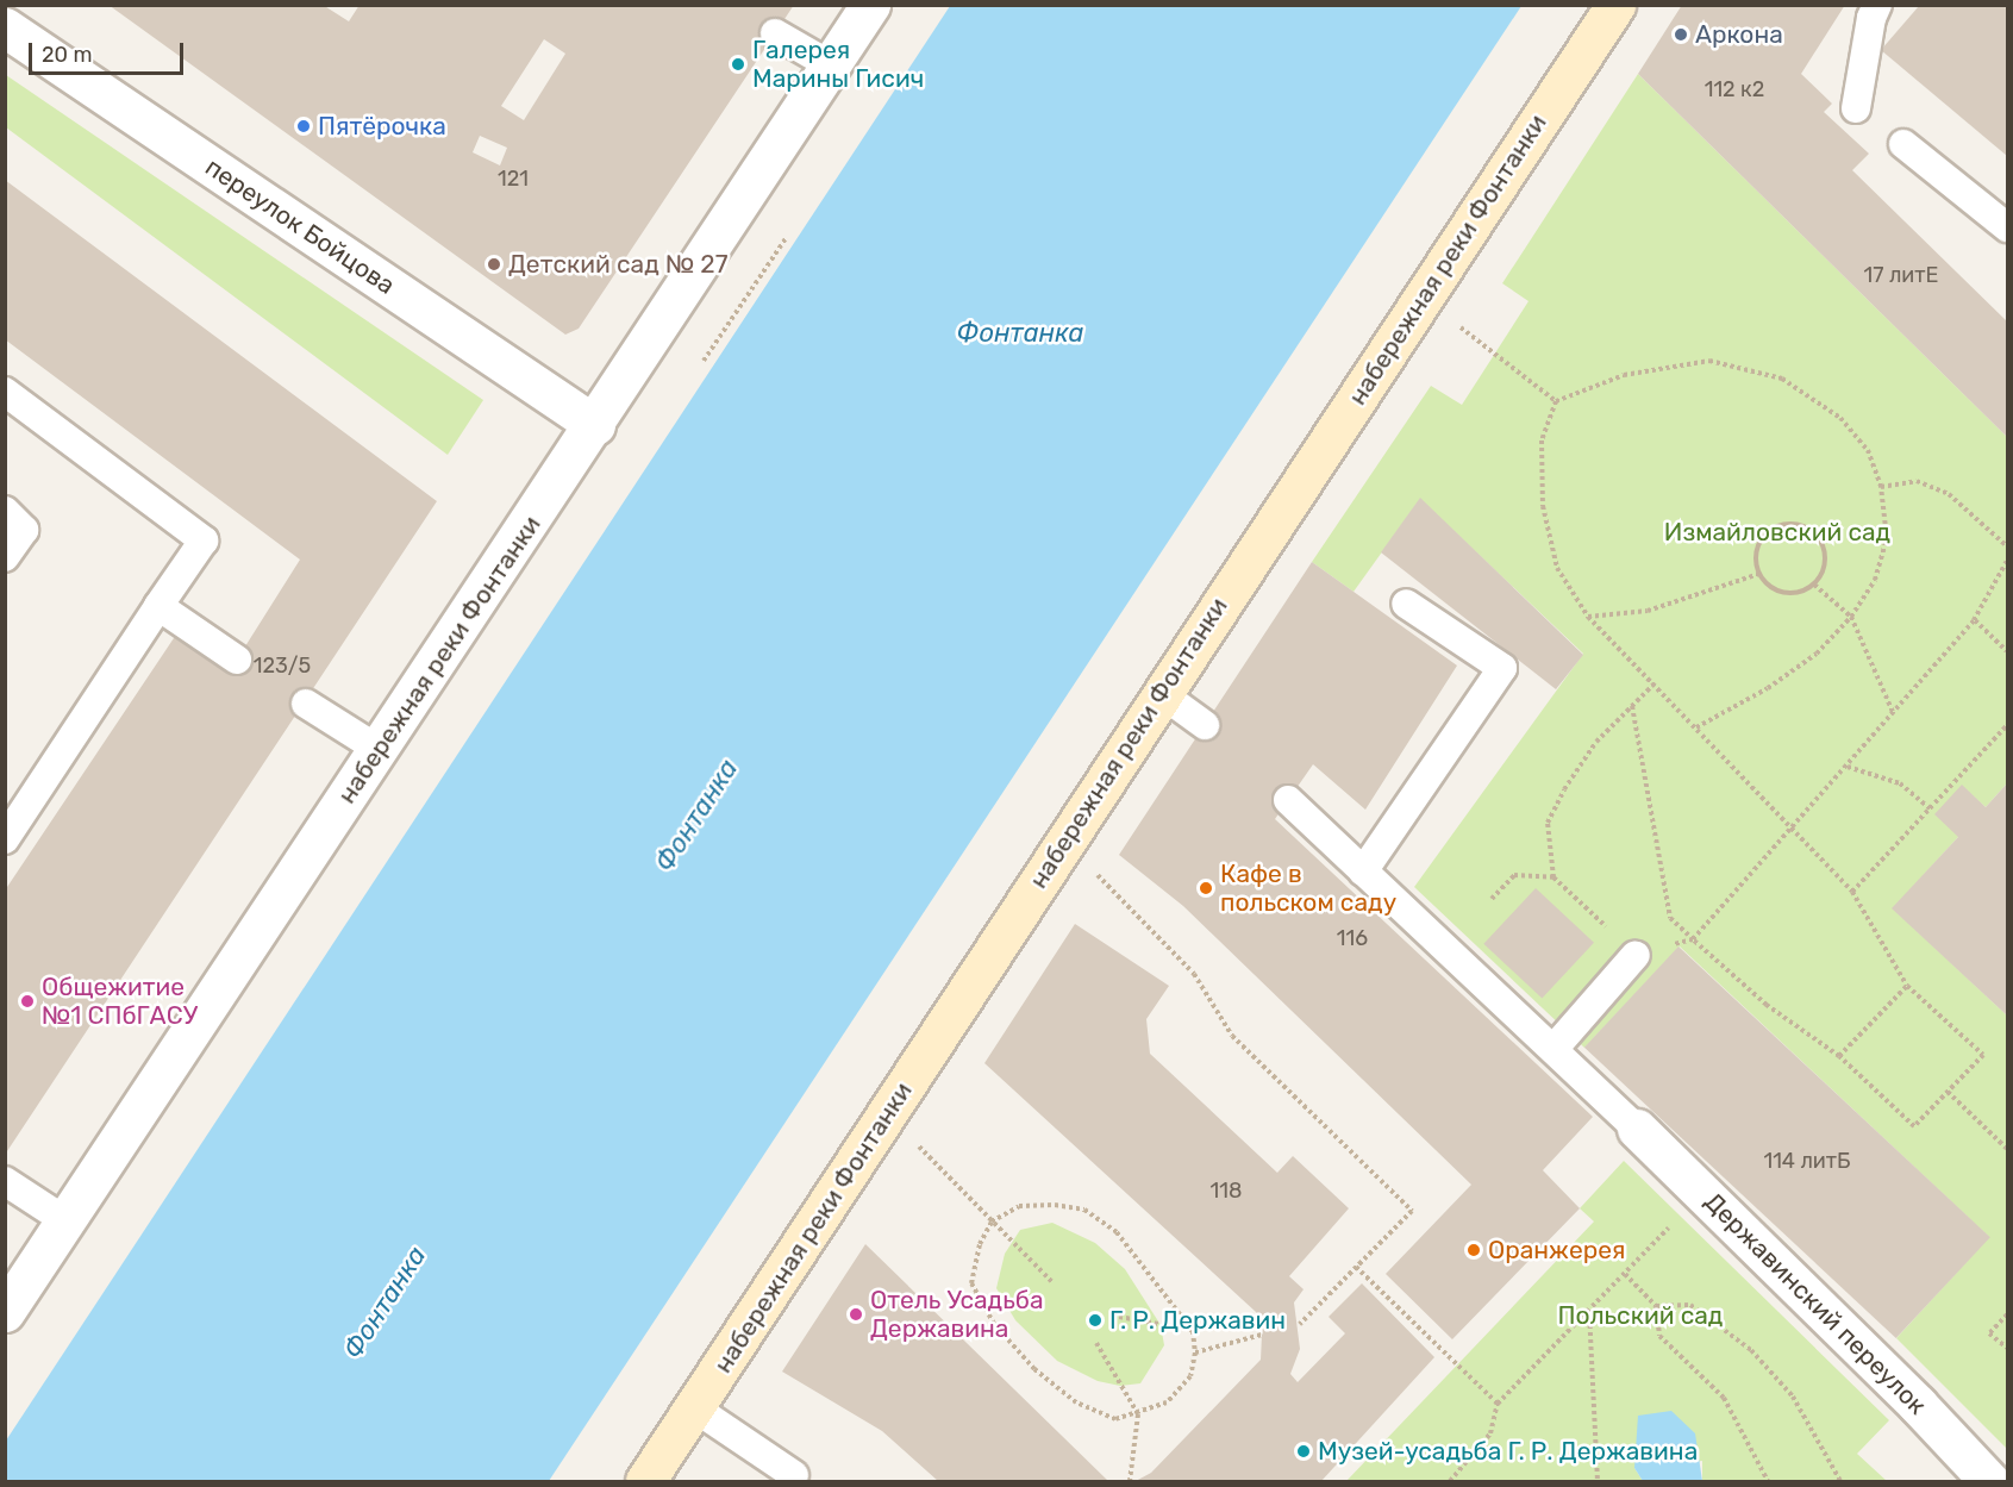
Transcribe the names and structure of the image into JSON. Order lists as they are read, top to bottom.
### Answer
{
  "streets": {
    "main road": ["набережная реки Фонтанки"],
    "street": ["переулок Бойцова", "Державинский переулок"]
  },
  "crossings": [
    ["переулок Бойцова", "набережная реки Фонтанки"]
  ],
  "water": ["Фонтанка"],
  "parks": ["Измайловский сад", "Польский сад"],
  "places": [
    "Аркона",
    "Галерея Марины Гисич",
    "Пятёрочка",
    "Детский сад № 27",
    "Кафе в польском саду",
    "Общежитие №1 СПбГАСУ",
    "Оранжерея",
    "Отель Усадьба Державина",
    "Г. Р. Державин",
    "Музей-усадьба Г. Р. Державина"
  ],
  "house_numbers": [
    "112 к2",
    "121",
    "17 литЕ",
    "123/5",
    "116",
    "114 литБ",
    "118"
  ],
  "scale_bar": "20 m"
}
